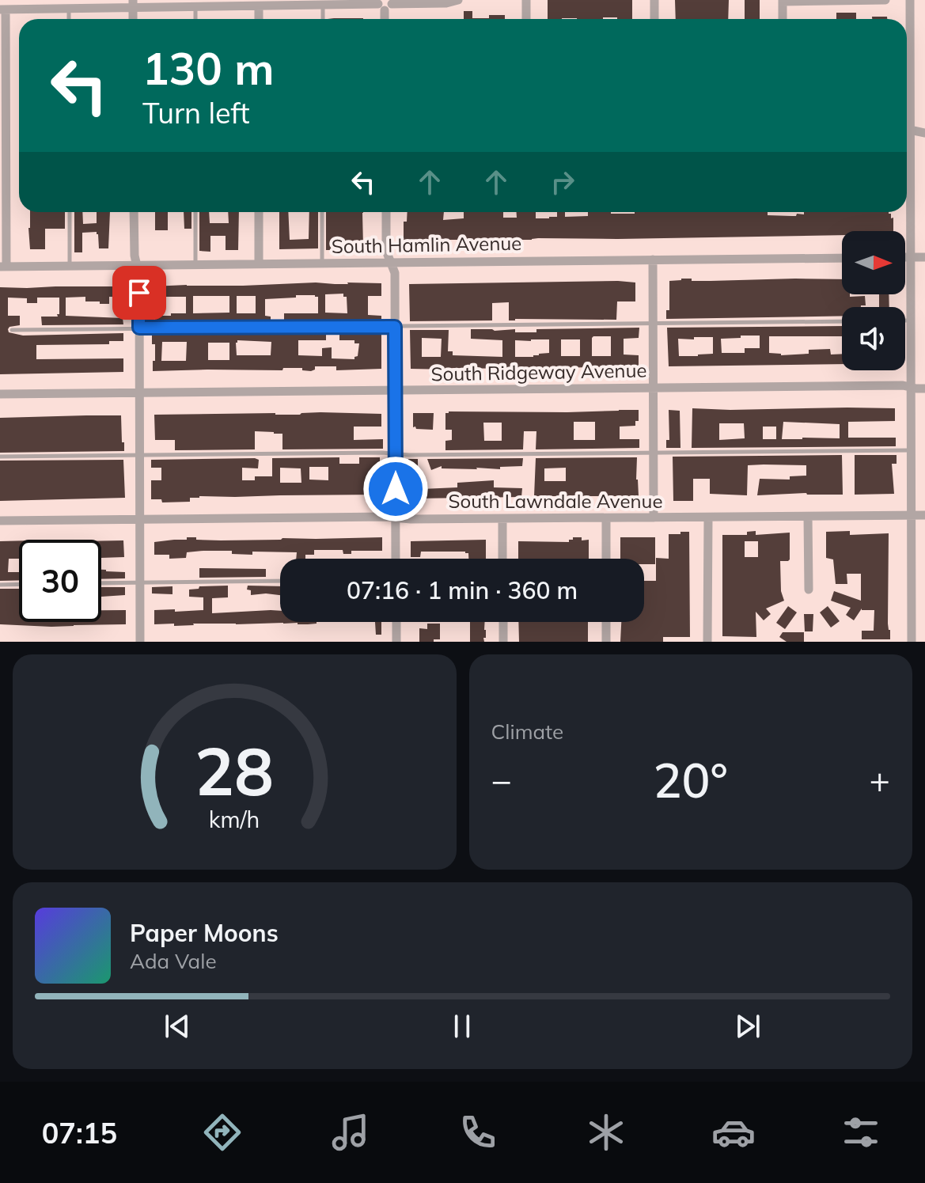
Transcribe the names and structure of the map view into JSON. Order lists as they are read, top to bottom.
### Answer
{
  "streets": {
    "street": ["South Hamlin Avenue", "South Ridgeway Avenue", "South Lawndale Avenue"]
  },
  "north": "right",
  "page": {
    "turn": ["130 m", "Turn left"],
    "limit": "30",
    "trip": "07:16 · 1 min · 360 m",
    "tile": "Climate",
    "heat": ["−", "20°", "+"],
    "song": ["Paper Moons", "Ada Vale"],
    "tabs": "07:15",
    "gauge": ["28", "km/h"]
  }
}
